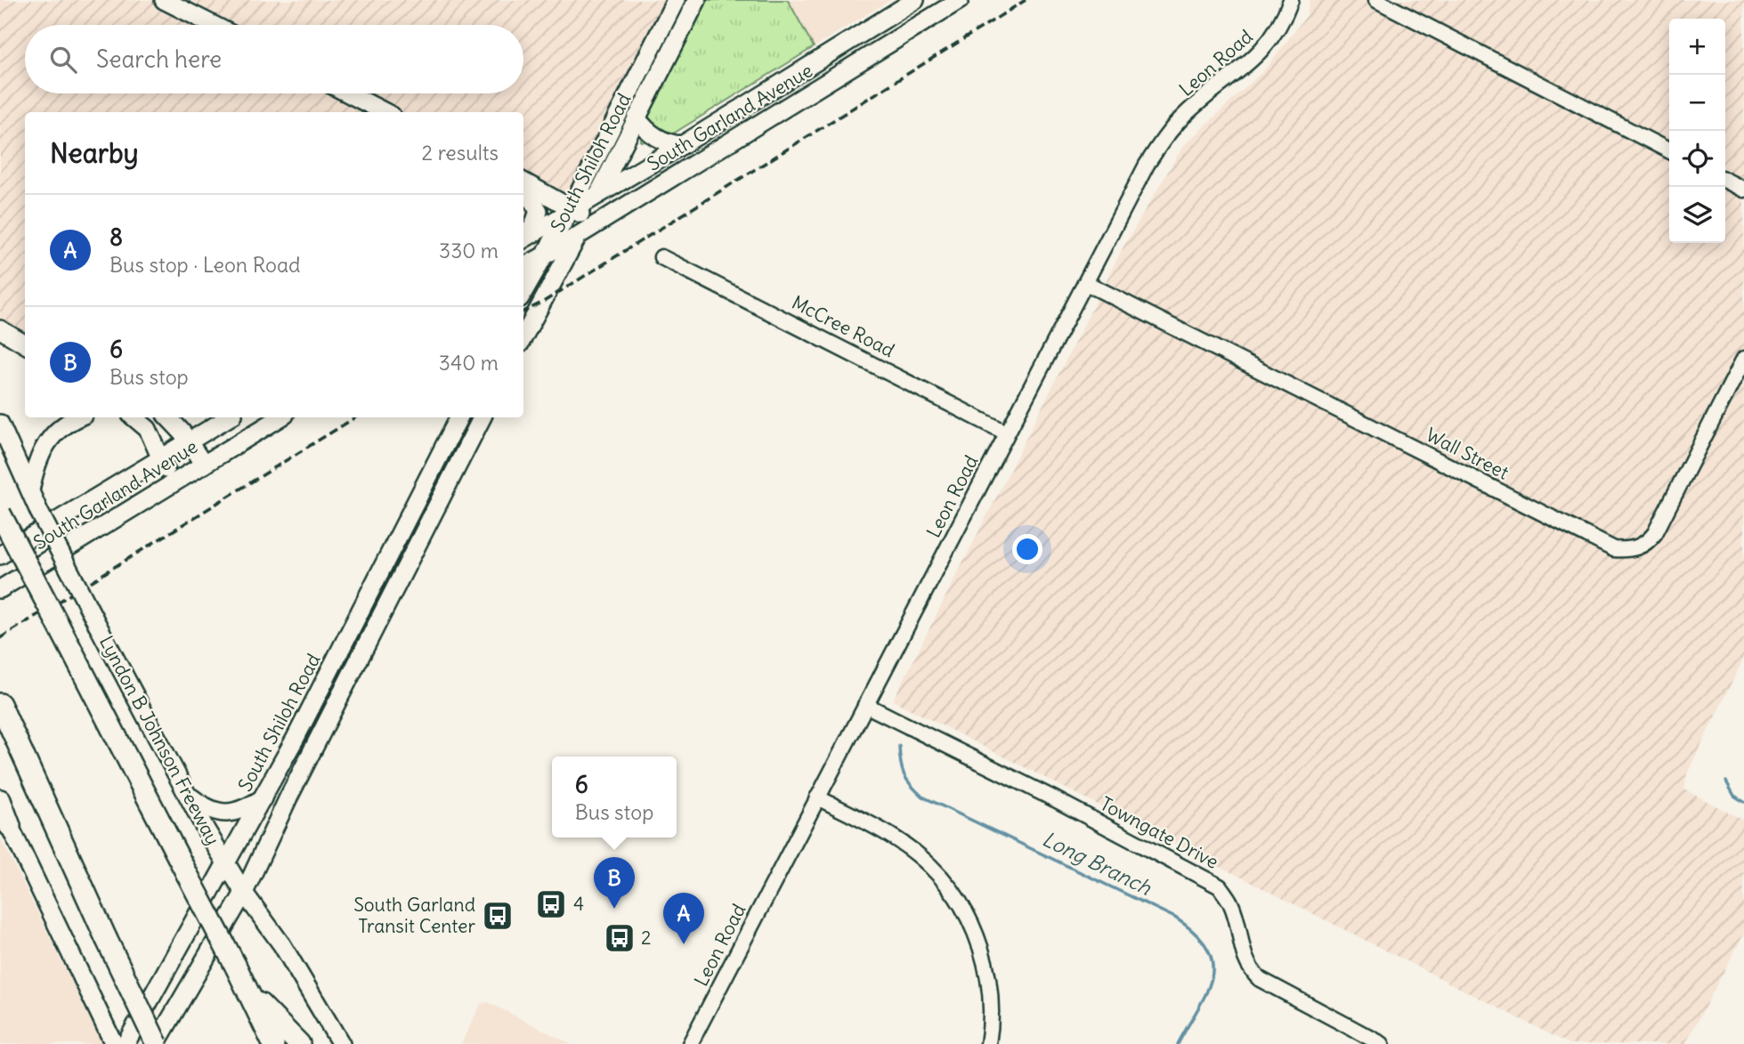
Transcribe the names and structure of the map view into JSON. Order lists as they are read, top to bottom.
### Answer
{
  "streets": {
    "highway": ["Lyndon B Johnson Freeway"],
    "main road": ["South Garland Avenue", "South Shiloh Road"],
    "street": [
      "Leon Road",
      "McCree Road",
      "Wall Street",
      "Towngate Drive"
    ]
  },
  "crossings": [
    ["Leon Road", "McCree Road"],
    ["Leon Road", "Wall Street"],
    ["Leon Road", "Towngate Drive"],
    ["South Garland Avenue", "South Shiloh Road"],
    ["South Shiloh Road", "Lyndon B Johnson Freeway"]
  ],
  "water": ["Long Branch"],
  "places": {
    "bus stop": ["4", "South Garland Transit Center", "2"]
  },
  "page": {
    "map_buttons": ["+", "−"],
    "search": "Search here",
    "heading": ["Nearby", "2 results"],
    "list": [
      {
        "mark": "A",
        "name": "8",
        "note": "Bus stop · Leon Road",
        "value": "330 m"
      },
      {
        "mark": "B",
        "name": "6",
        "note": "Bus stop",
        "value": "340 m"
      }
    ],
    "popup": ["6", "Bus stop"],
    "pins": ["B", "A"]
  }
}
